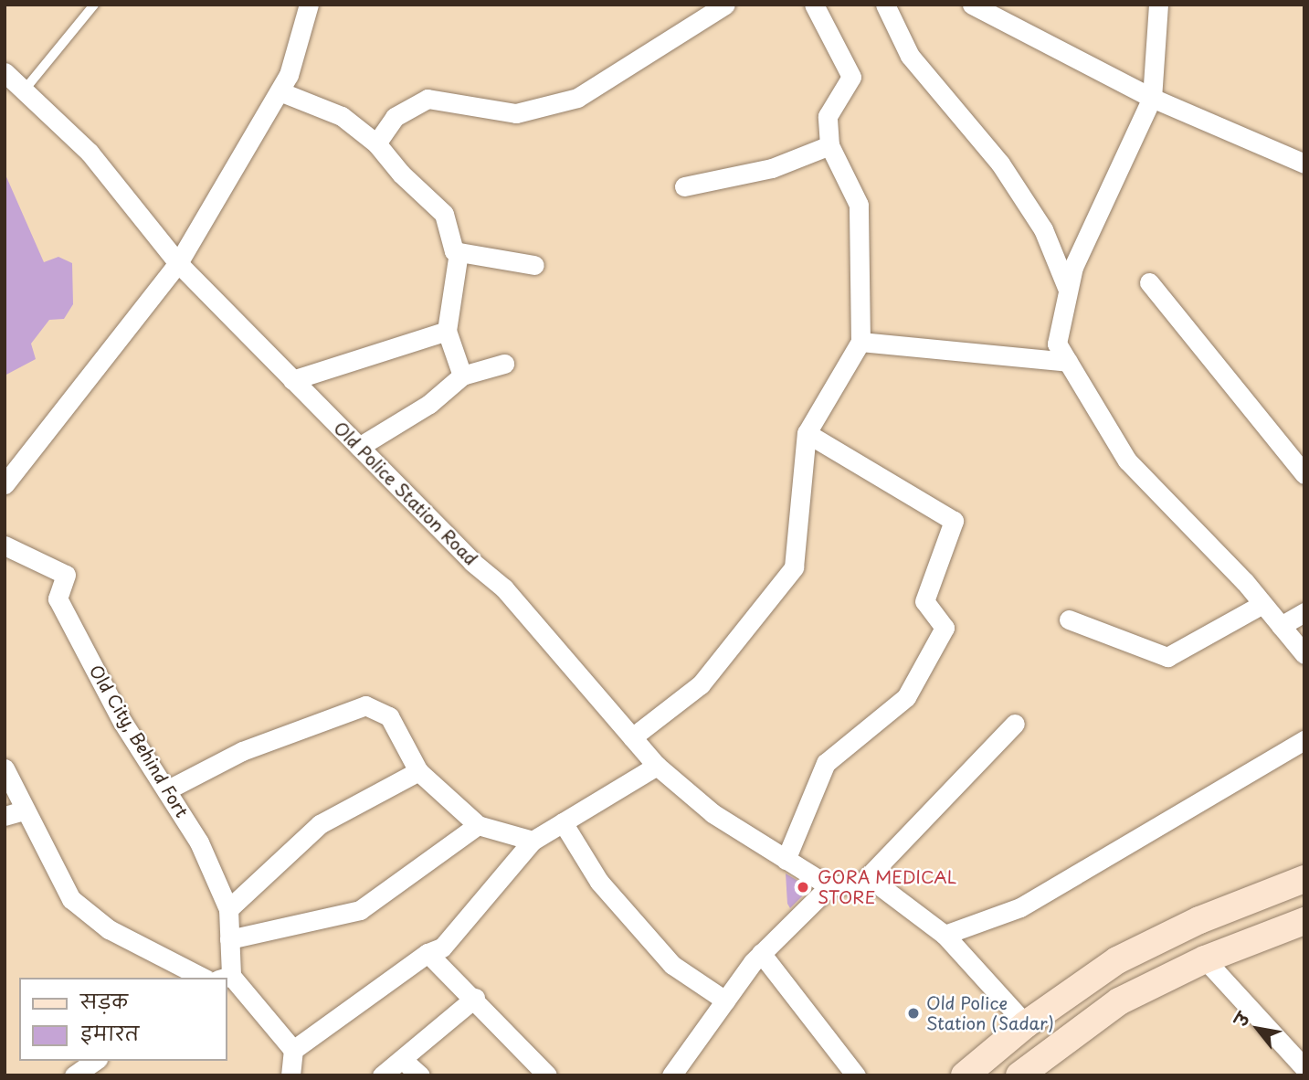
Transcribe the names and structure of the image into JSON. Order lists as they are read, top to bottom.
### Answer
{
  "streets": {
    "street": ["Old Police Station Road", "Old City, Behind Fort"]
  },
  "places": ["GORA MEDICAL STORE", "Old Police Station (Sadar)"],
  "legend": ["सड़क", "इमारत"],
  "north": "top left"
}
